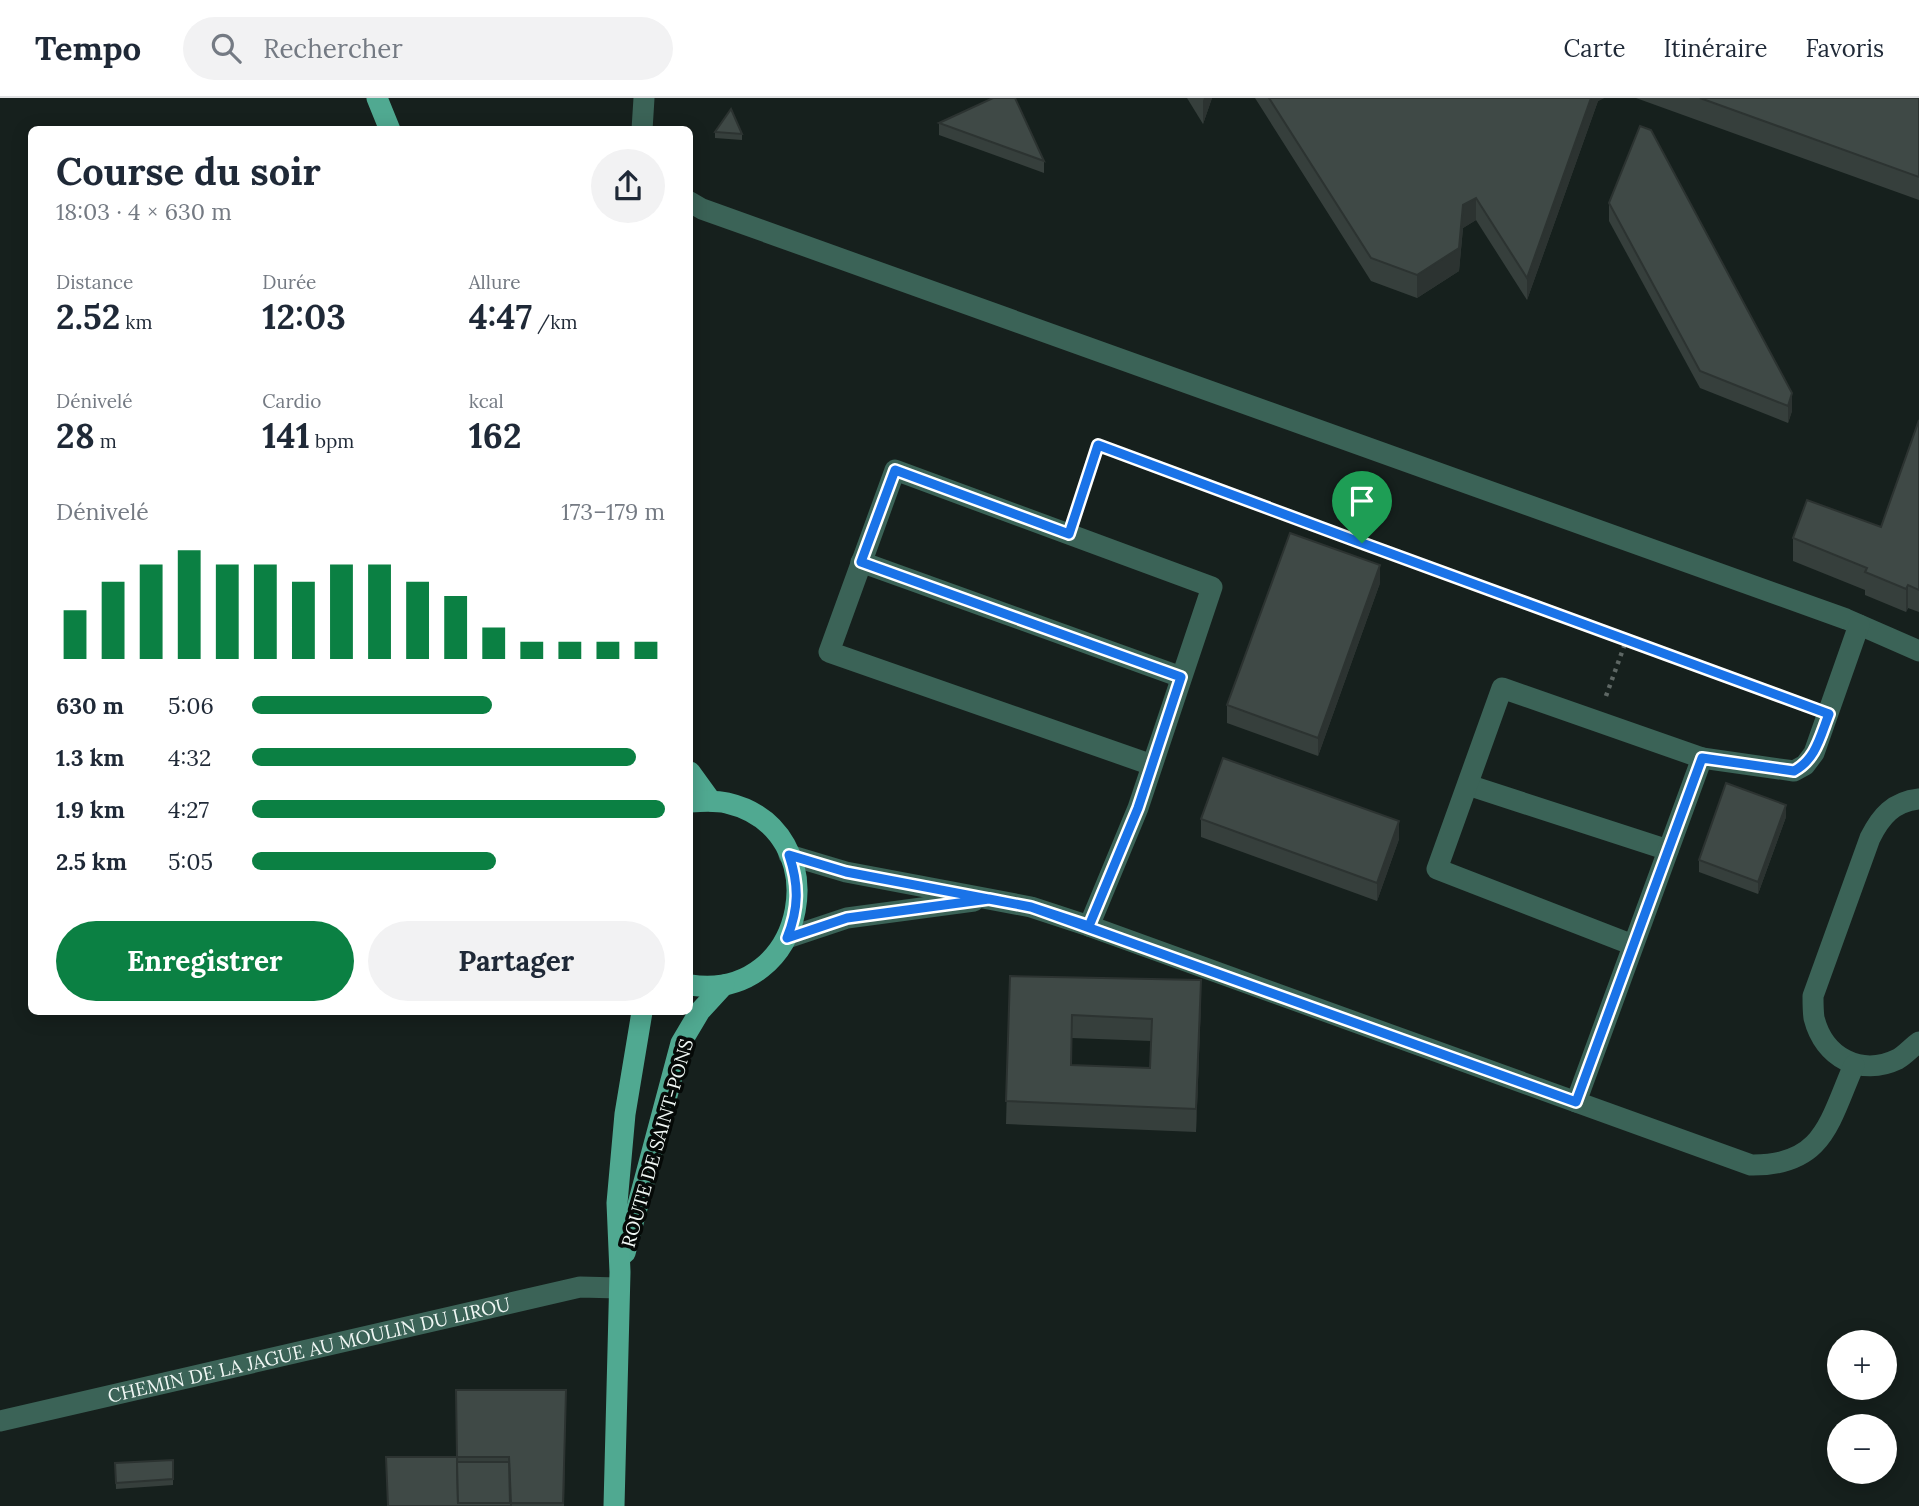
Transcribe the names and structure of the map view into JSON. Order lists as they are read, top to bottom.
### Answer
{
  "streets": {
    "main road": ["ROUTE DE SAINT-PONS"],
    "street": ["CHEMIN DE LA JAGUE AU MOULIN DU LIROU"]
  },
  "crossings": [
    ["ROUTE DE SAINT-PONS", "CHEMIN DE LA JAGUE AU MOULIN DU LIROU"]
  ],
  "page": {
    "header": "Tempo",
    "search": "Rechercher",
    "nav": ["Carte", "Itinéraire", "Favoris"],
    "heading": ["Course du soir", "18:03 · 4 × 630 m"],
    "stats": [
      ["Distance", "2.52 km"],
      ["Durée", "12:03"],
      ["Allure", "4:47 /km"],
      ["Dénivelé", "28 m"],
      ["Cardio", "141 bpm"],
      ["kcal", "162"]
    ],
    "chart": ["Dénivelé", "173–179 m"],
    "list": [
      {
        "name": "630 m",
        "note": "5:06"
      },
      {
        "name": "1.3 km",
        "note": "4:32"
      },
      {
        "name": "1.9 km",
        "note": "4:27"
      },
      {
        "name": "2.5 km",
        "note": "5:05"
      }
    ],
    "buttons": ["Enregistrer", "Partager"],
    "map_buttons": ["+", "−"]
  }
}
